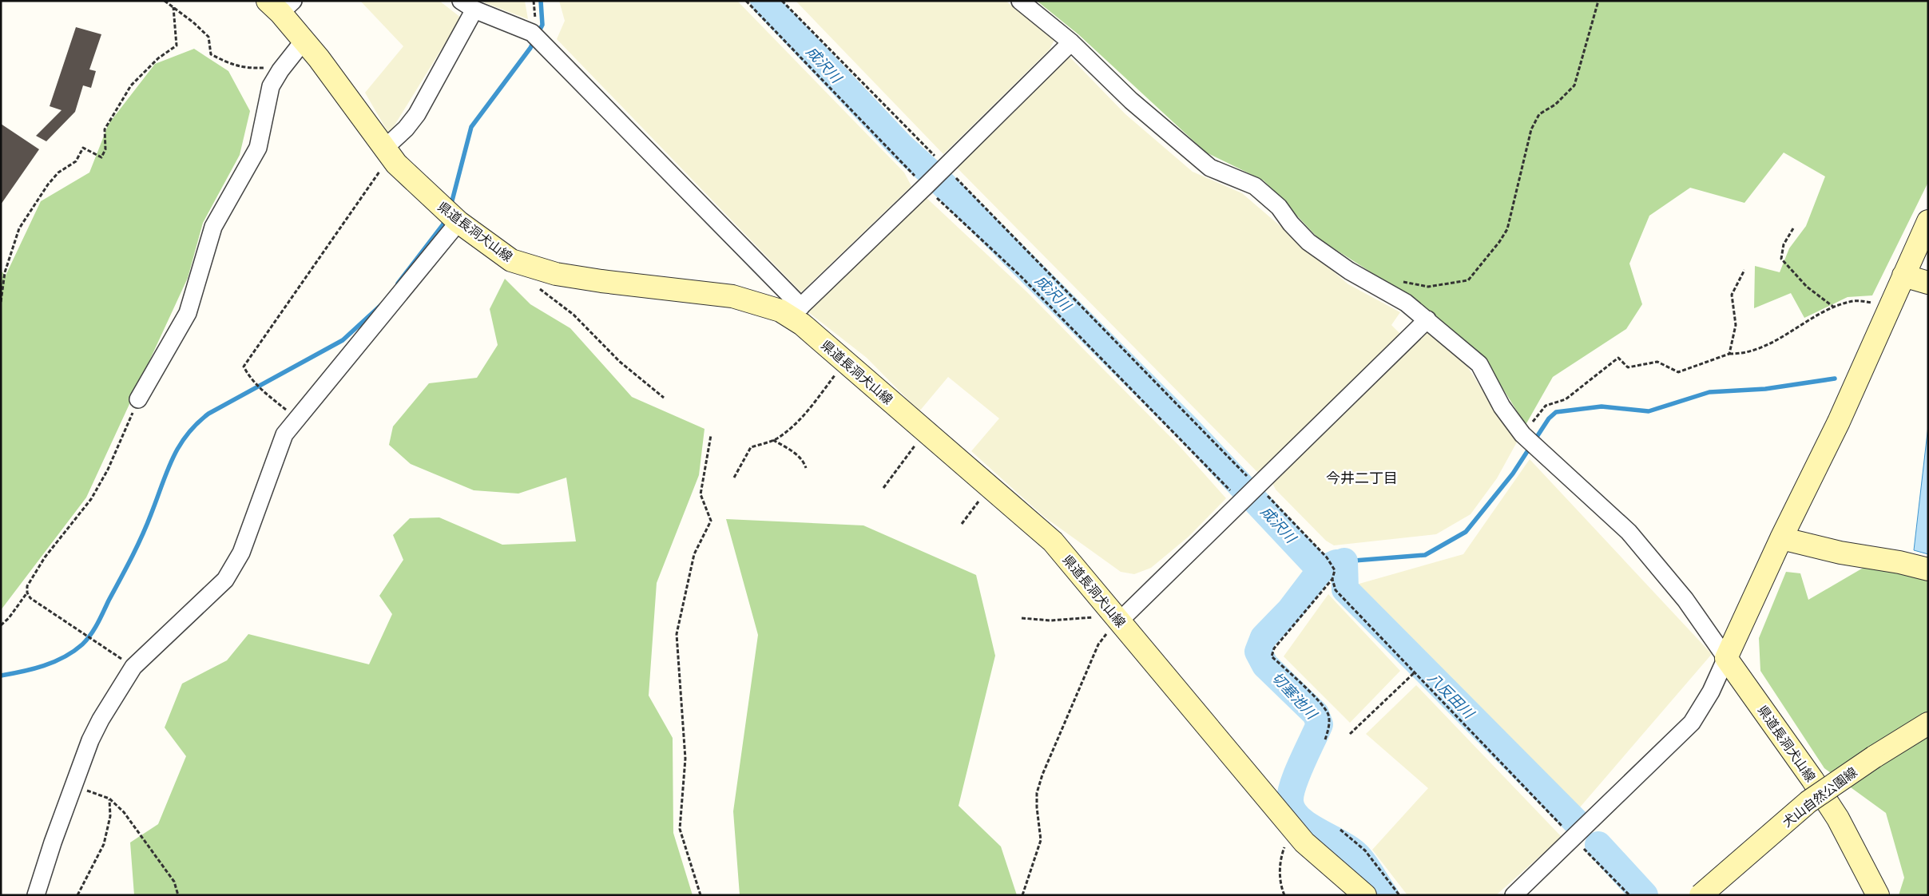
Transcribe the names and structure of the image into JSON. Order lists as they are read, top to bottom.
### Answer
{
  "streets": {
    "main road": ["県道長洞犬山線", "犬山自然公園線"]
  },
  "districts": ["今井二丁目"],
  "water": ["成沢川", "切塞池川", "八反田川"]
}
